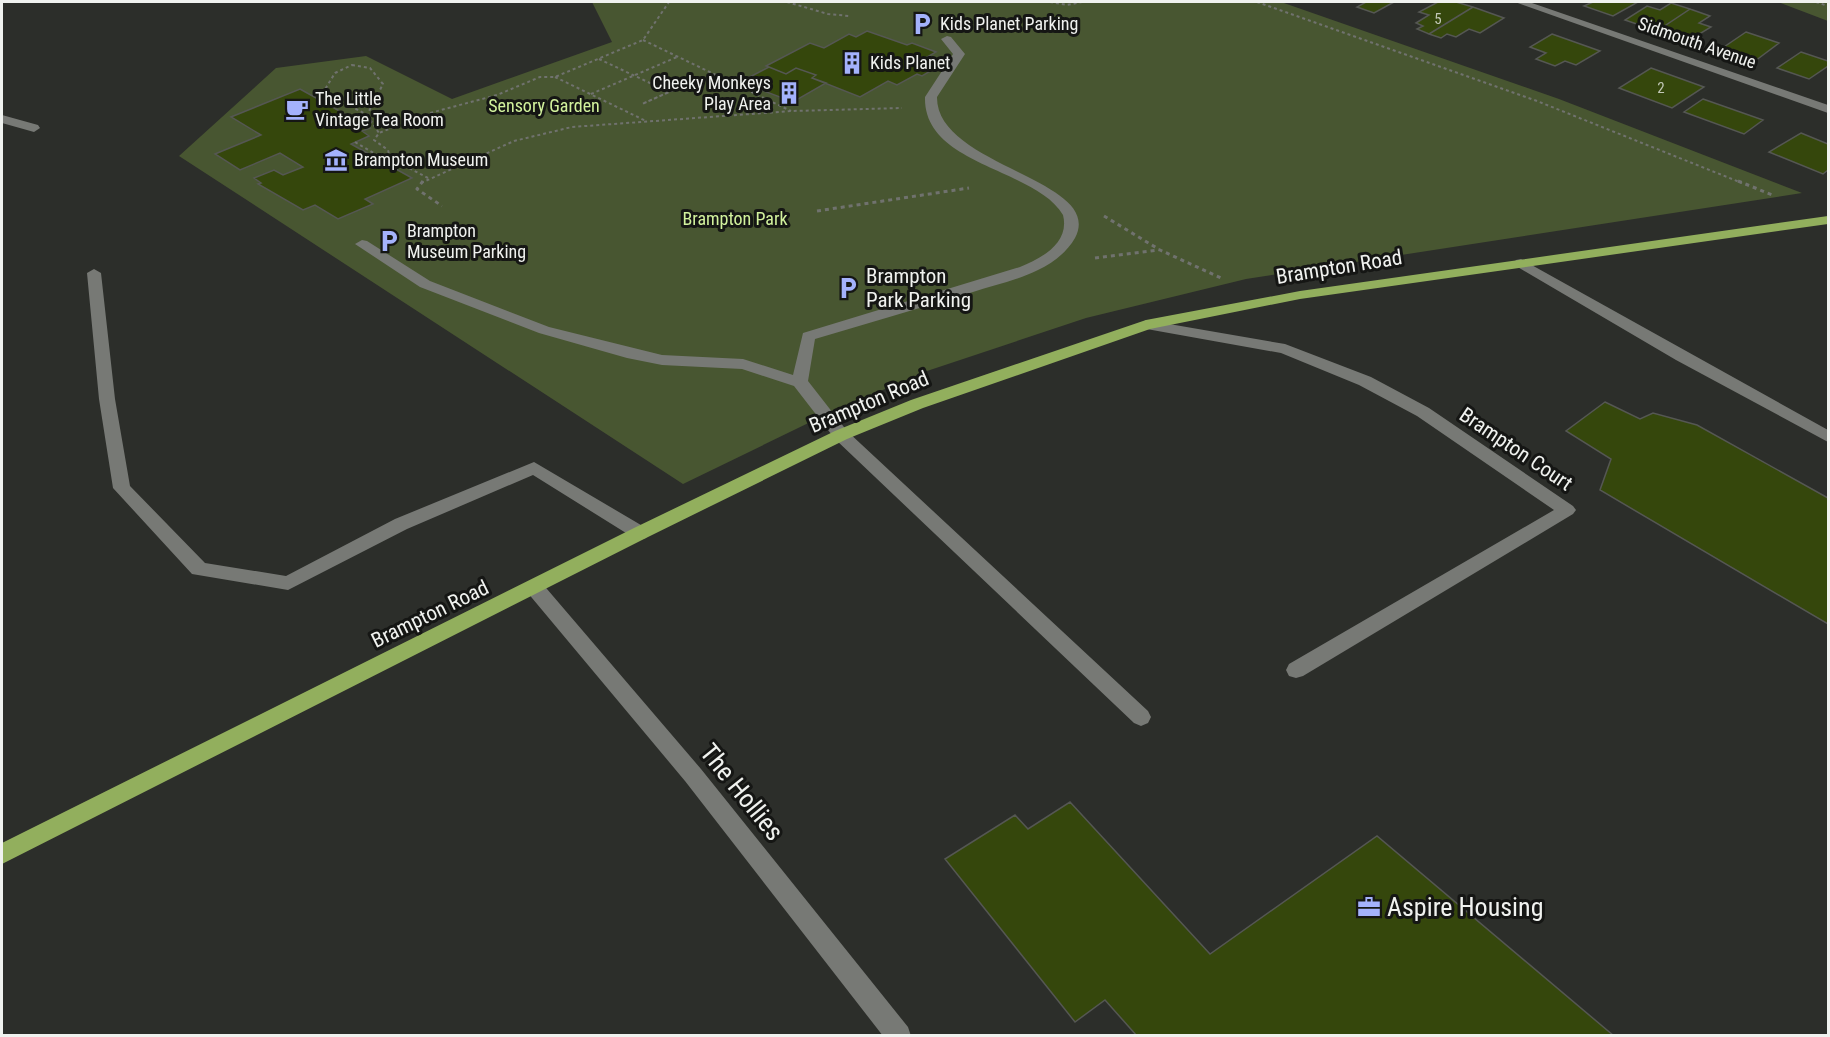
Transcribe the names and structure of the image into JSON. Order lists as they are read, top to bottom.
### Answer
{
  "streets": {
    "highway": ["Brampton Road"],
    "street": ["Sidmouth Avenue", "Brampton Court", "The Hollies"]
  },
  "crossings": [
    ["Brampton Road", "Brampton Court"],
    ["Brampton Road", "The Hollies"]
  ],
  "parks": ["Sensory Garden", "Brampton Park"],
  "places": {
    "parking": ["Kids Planet Parking", "Brampton Museum Parking", "Brampton Park Parking"],
    "building": ["Kids Planet", "Cheeky Monkeys Play Area"],
    "cafe": ["The Little Vintage Tea Room"],
    "museum": ["Brampton Museum"],
    "office": ["Aspire Housing"]
  },
  "house_numbers": ["5", "2"]
}
